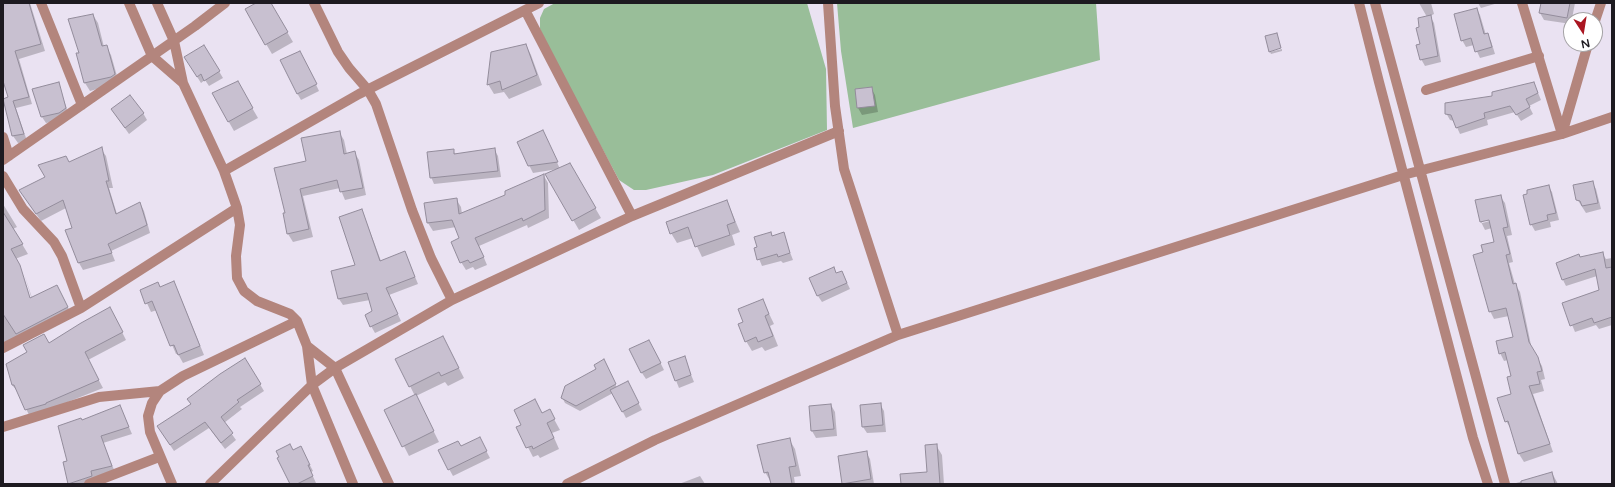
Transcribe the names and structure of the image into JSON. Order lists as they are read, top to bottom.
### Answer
{
  "north": "bottom"
}
